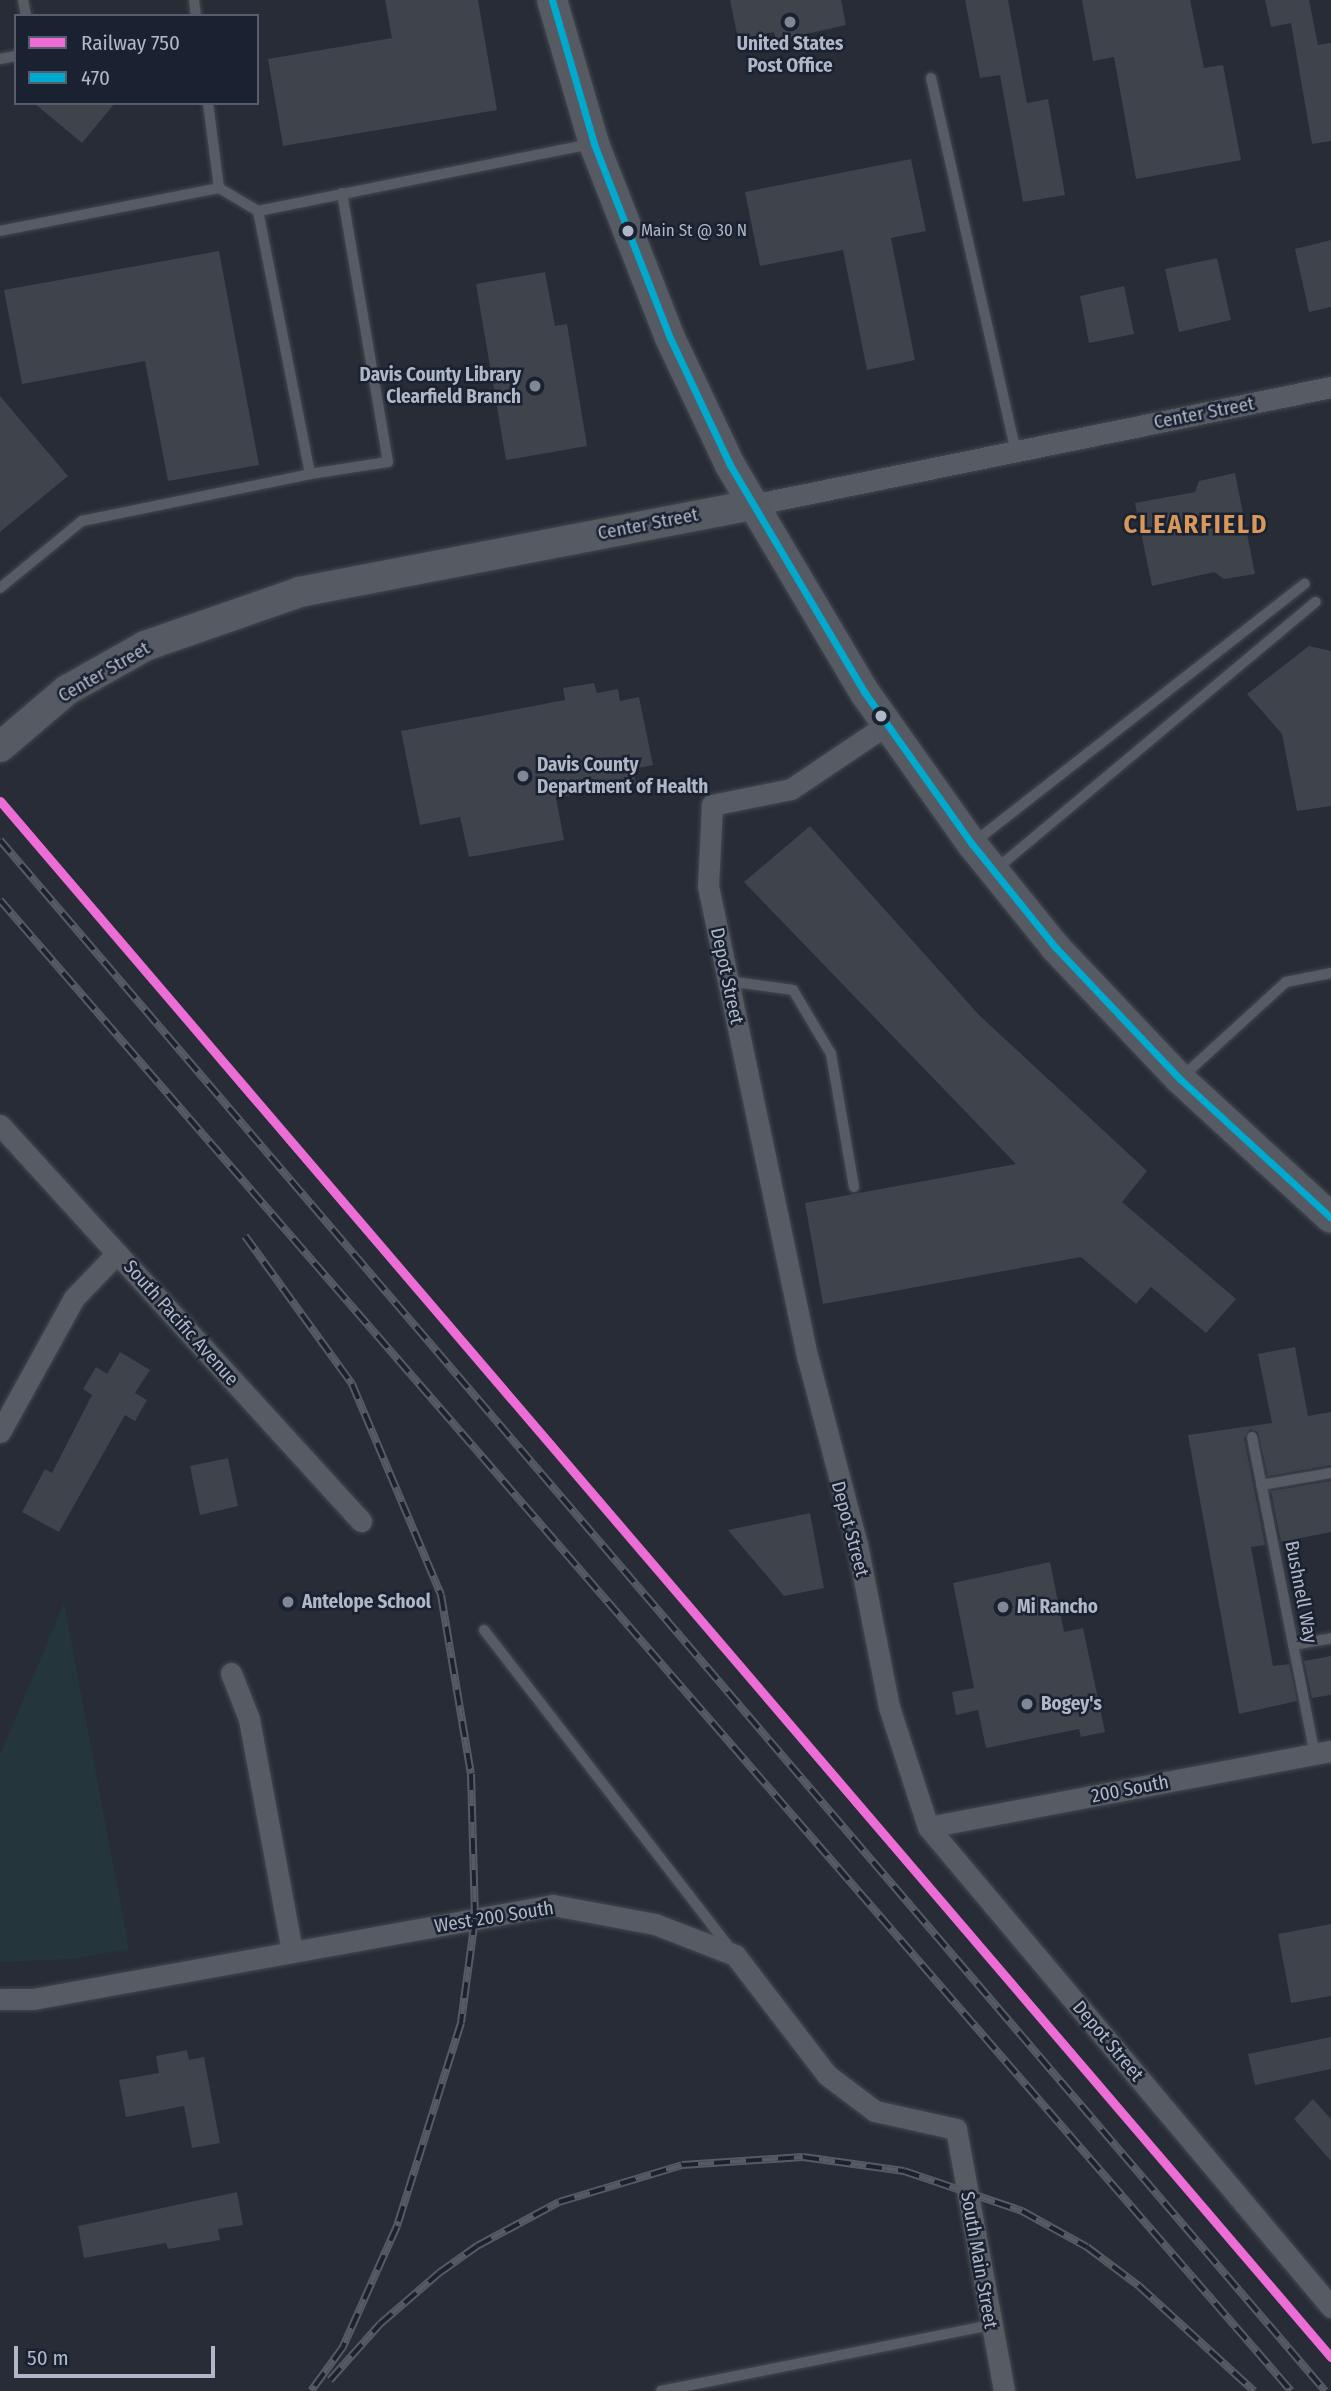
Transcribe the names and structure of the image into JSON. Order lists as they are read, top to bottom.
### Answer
{
  "streets": {
    "main road": ["Center Street"],
    "street": [
      "Depot Street",
      "South Pacific Avenue",
      "200 South",
      "West 200 South",
      "South Main Street"
    ],
    "lane": ["Bushnell Way"]
  },
  "crossings": [
    ["Depot Street", "200 South"],
    ["Bushnell Way", "200 South"],
    ["West 200 South", "South Main Street"]
  ],
  "districts": ["CLEARFIELD"],
  "places": [
    "United States Post Office",
    "Main St @ 30 N",
    "Davis County Library Clearfield Branch",
    "Davis County Department of Health",
    "Antelope School",
    "Mi Rancho",
    "Bogey's"
  ],
  "lines": ["transit line 470", "rail line 750"],
  "legend": ["Railway 750", "470"],
  "scale_bar": "50 m"
}
